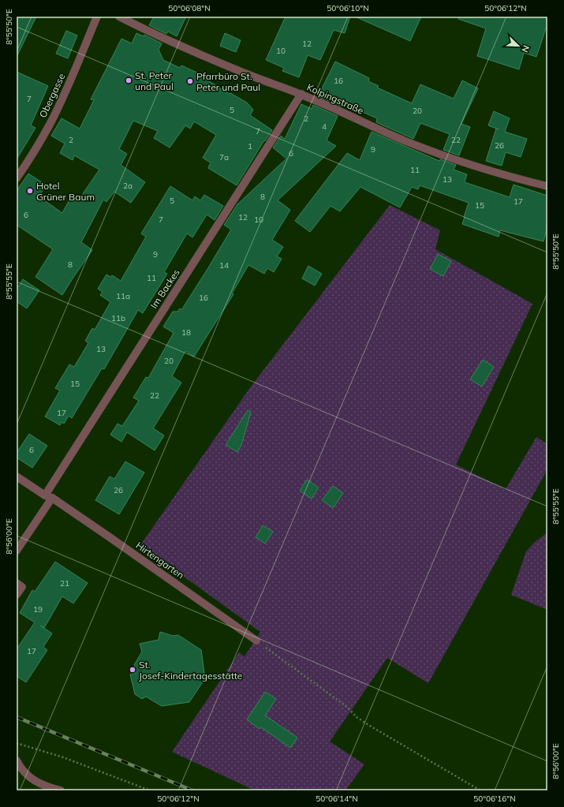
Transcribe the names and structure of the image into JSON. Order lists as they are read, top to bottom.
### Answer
{
  "streets": {
    "street": [
      "Obergasse",
      "Kolpingstraße",
      "Im Backes",
      "Hirtengarten"
    ]
  },
  "crossings": [
    ["Kolpingstraße", "Im Backes"],
    ["Im Backes", "Hirtengarten"]
  ],
  "places": [
    "St. Peter und Paul",
    "Pfarrbüro St. Peter und Paul",
    "Hotel Grüner Baum",
    "St. Josef-Kindertagesstätte"
  ],
  "house_numbers": [
    "12",
    "10",
    "16",
    "7",
    "5",
    "20",
    "2",
    "4",
    "7",
    "2",
    "22",
    "26",
    "1",
    "9",
    "6",
    "7a",
    "11",
    "13",
    "2a",
    "8",
    "5",
    "17",
    "15",
    "6",
    "12",
    "7",
    "10",
    "9",
    "8",
    "14",
    "11",
    "11a",
    "16",
    "11b",
    "18",
    "13",
    "20",
    "15",
    "22",
    "17",
    "6",
    "26",
    "21",
    "19",
    "17"
  ],
  "north": "bottom right",
  "coordinates": [
    "50°06'08\"N",
    "50°06'10\"N",
    "50°06'12\"N",
    "8°55'50\"E",
    "8°55'55\"E",
    "8°56'00\"E",
    "50°06'14\"N",
    "50°06'16\"N"
  ]
}
